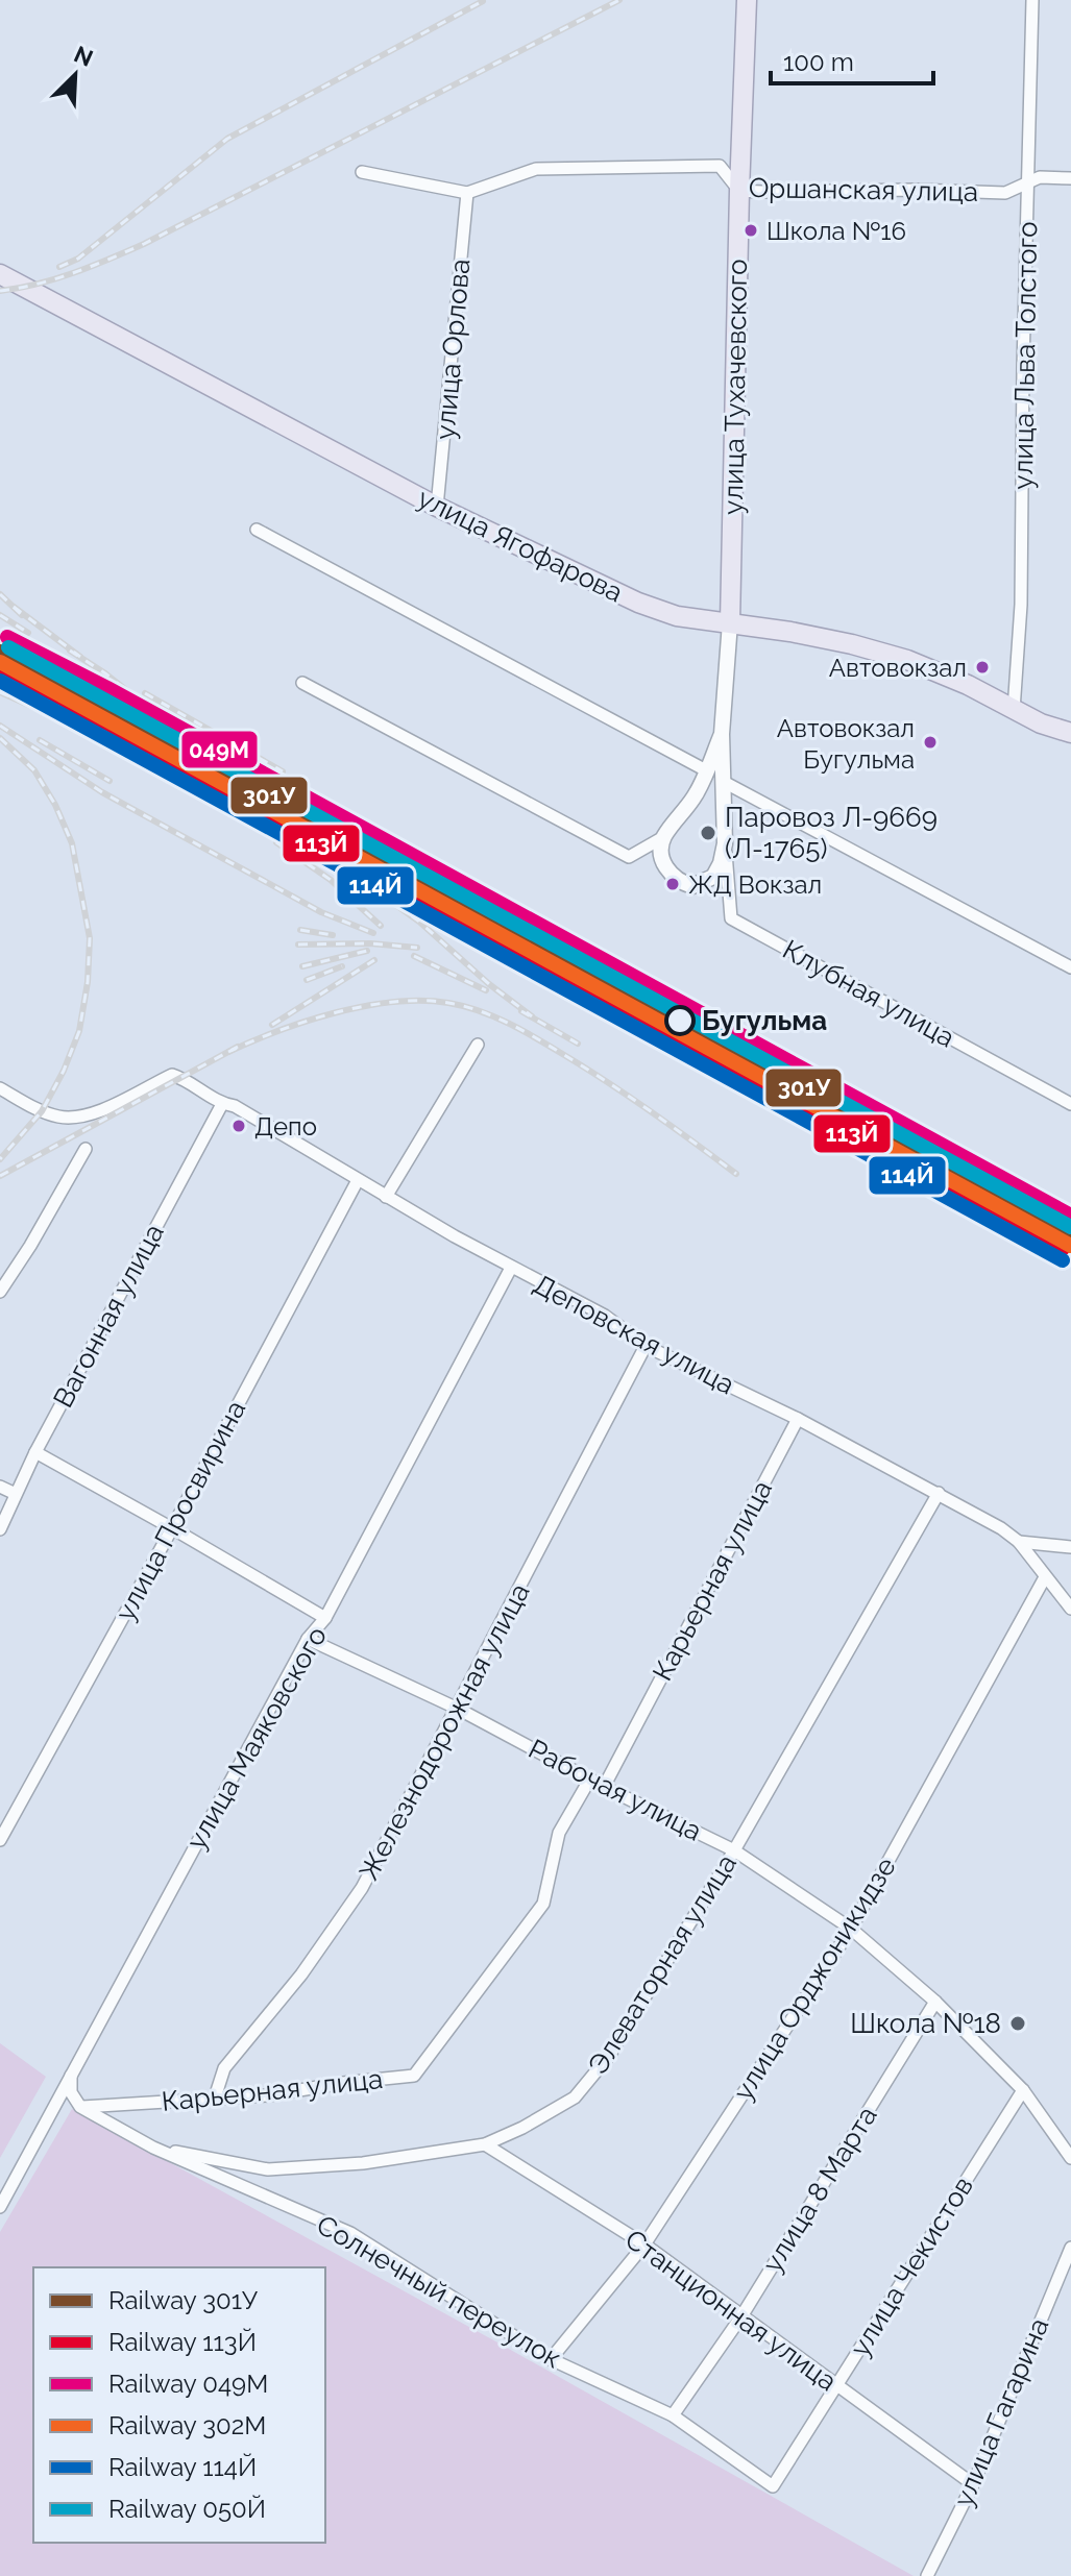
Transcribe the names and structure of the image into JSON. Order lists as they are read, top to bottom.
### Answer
{
  "streets": {
    "main road": ["улица Тухачевского", "улица Ягофарова"],
    "street": [
      "Оршанская улица",
      "улица Орлова",
      "улица Льва Толстого",
      "Клубная улица",
      "Вагонная улица",
      "Деповская улица",
      "улица Просвирина",
      "Карьерная улица",
      "Железнодорожная улица",
      "улица Маяковского",
      "Рабочая улица",
      "Элеваторная улица",
      "улица Орджоникидзе",
      "улица 8 Марта",
      "улица Чекистов",
      "Солнечный переулок",
      "Станционная улица",
      "улица Гагарина"
    ]
  },
  "crossings": [
    ["Оршанская улица", "улица Орлова"],
    ["Оршанская улица", "улица Льва Толстого"],
    ["Оршанская улица", "улица Тухачевского"],
    ["улица Орлова", "улица Ягофарова"],
    ["улица Льва Толстого", "улица Ягофарова"],
    ["улица Тухачевского", "улица Ягофарова"],
    ["Вагонная улица", "Деповская улица"],
    ["Деповская улица", "улица Просвирина"],
    ["Деповская улица", "Карьерная улица"],
    ["Деповская улица", "Железнодорожная улица"],
    ["Деповская улица", "улица Маяковского"],
    ["Деповская улица", "Элеваторная улица"],
    ["Деповская улица", "улица Орджоникидзе"],
    ["Карьерная улица", "Железнодорожная улица"],
    ["Карьерная улица", "Рабочая улица"],
    ["Карьерная улица", "Солнечный переулок"],
    ["Железнодорожная улица", "Рабочая улица"],
    ["улица Маяковского", "Рабочая улица"],
    ["Рабочая улица", "Элеваторная улица"],
    ["Рабочая улица", "улица Орджоникидзе"],
    ["Рабочая улица", "улица 8 Марта"],
    ["Рабочая улица", "улица Чекистов"],
    ["Элеваторная улица", "Солнечный переулок"],
    ["Элеваторная улица", "Станционная улица"],
    ["улица Орджоникидзе", "Солнечный переулок"],
    ["улица Орджоникидзе", "Станционная улица"],
    ["улица 8 Марта", "Солнечный переулок"],
    ["улица 8 Марта", "Станционная улица"],
    ["улица Чекистов", "Солнечный переулок"],
    ["улица Чекистов", "Станционная улица"],
    ["Станционная улица", "улица Гагарина"]
  ],
  "places": [
    "Школа №16",
    "Автовокзал",
    "Автовокзал Бугульма",
    "Паровоз Л-9669 (Л-1765)",
    "ЖД Вокзал",
    "Бугульма",
    "Депо",
    "Школа №18"
  ],
  "lines": [
    "rail line 049М",
    "rail line 050Й",
    "rail line 301У",
    "rail line 302М",
    "rail line 113Й",
    "rail line 114Й"
  ],
  "legend": [
    "Railway 301У",
    "Railway 113Й",
    "Railway 049М",
    "Railway 302М",
    "Railway 114Й",
    "Railway 050Й"
  ],
  "scale_bar": "100 m",
  "north": "top right"
}
